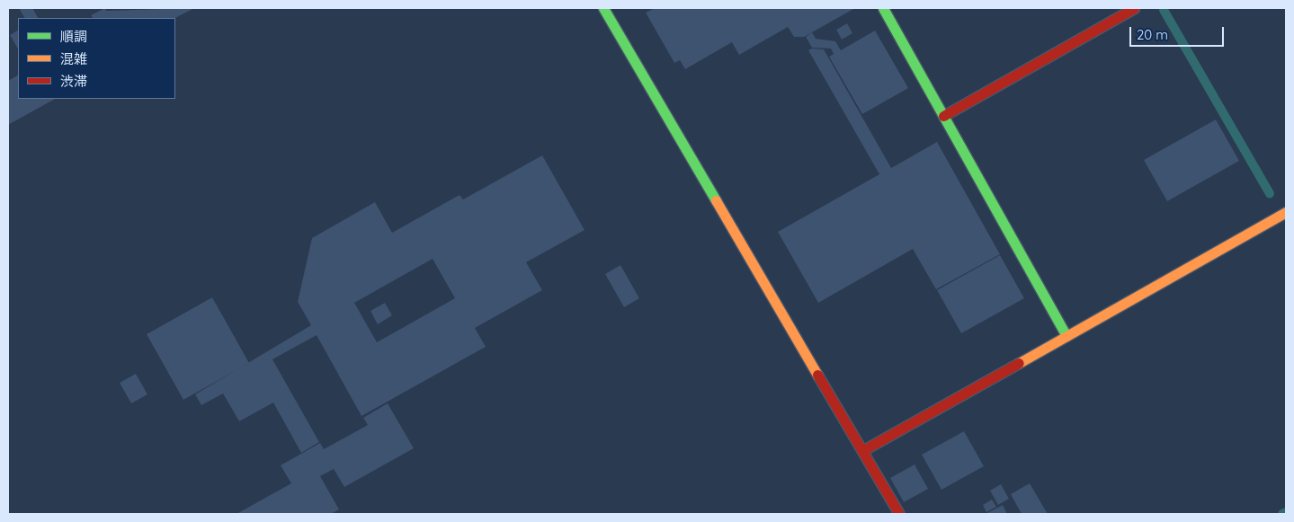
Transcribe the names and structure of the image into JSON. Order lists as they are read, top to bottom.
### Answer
{
  "legend": ["順調", "混雑", "渋滞"],
  "scale_bar": "20 m"
}
